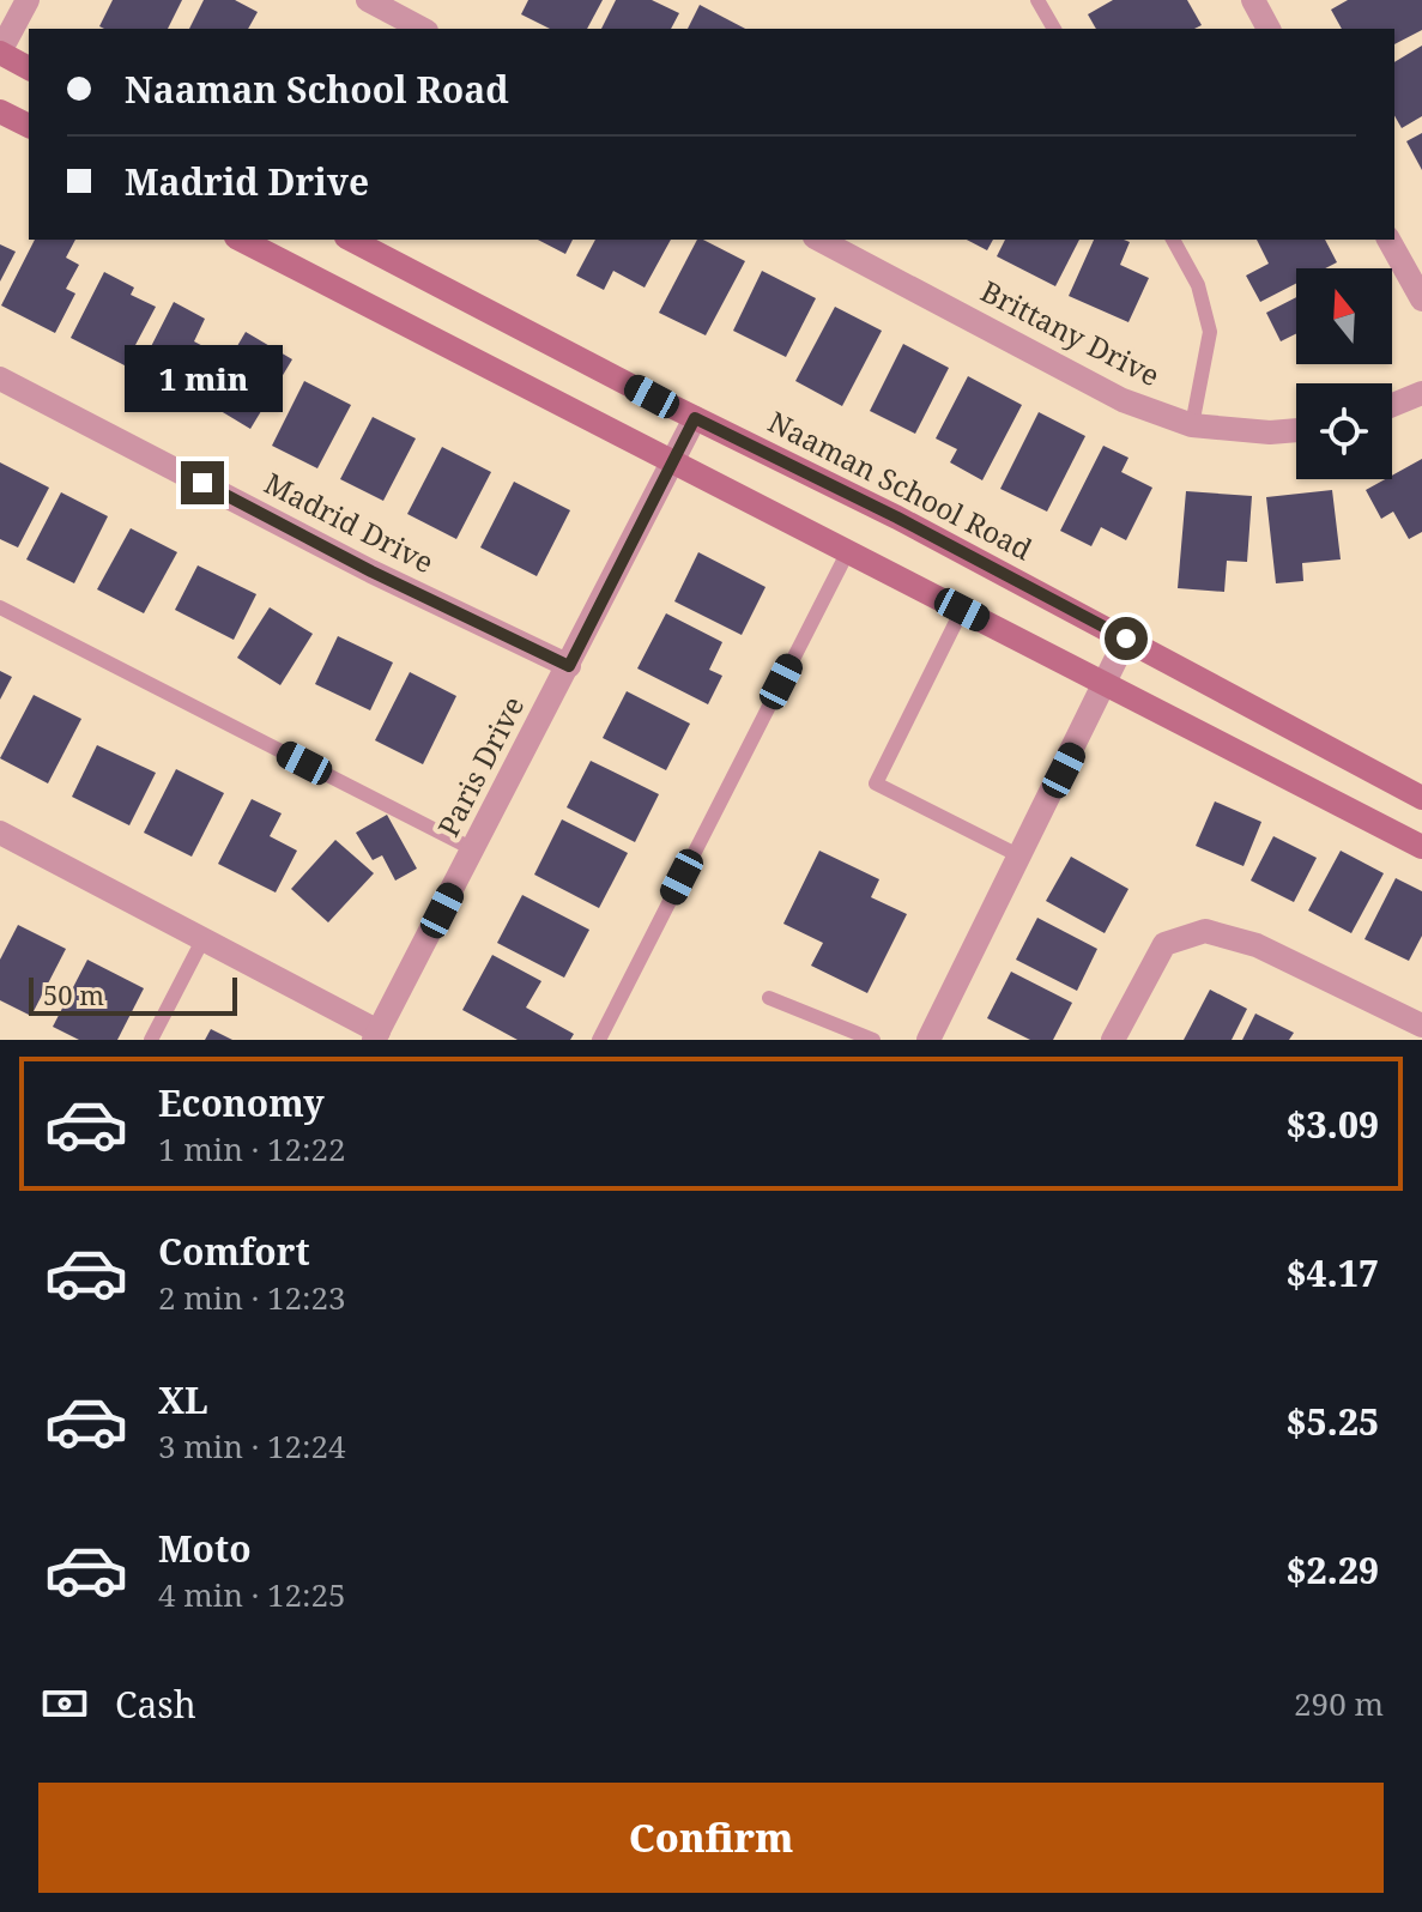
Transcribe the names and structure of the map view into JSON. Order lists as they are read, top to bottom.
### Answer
{
  "streets": {
    "main road": ["Naaman School Road"],
    "street": ["Brittany Drive", "Madrid Drive", "Paris Drive"]
  },
  "crossings": [
    ["Naaman School Road", "Paris Drive"],
    ["Madrid Drive", "Paris Drive"]
  ],
  "scale_bar": "50 m",
  "north": "top",
  "page": {
    "banner": ["Naaman School Road", "Madrid Drive"],
    "bubble": "1 min",
    "scale": "50 m",
    "list": [
      {
        "name": "Economy",
        "note": "1 min · 12:22",
        "value": "$3.09"
      },
      {
        "name": "Comfort",
        "note": "2 min · 12:23",
        "value": "$4.17"
      },
      {
        "name": "XL",
        "note": "3 min · 12:24",
        "value": "$5.25"
      },
      {
        "name": "Moto",
        "note": "4 min · 12:25",
        "value": "$2.29"
      }
    ],
    "pay": ["Cash", "290 m"],
    "buttons": "Confirm"
  }
}
